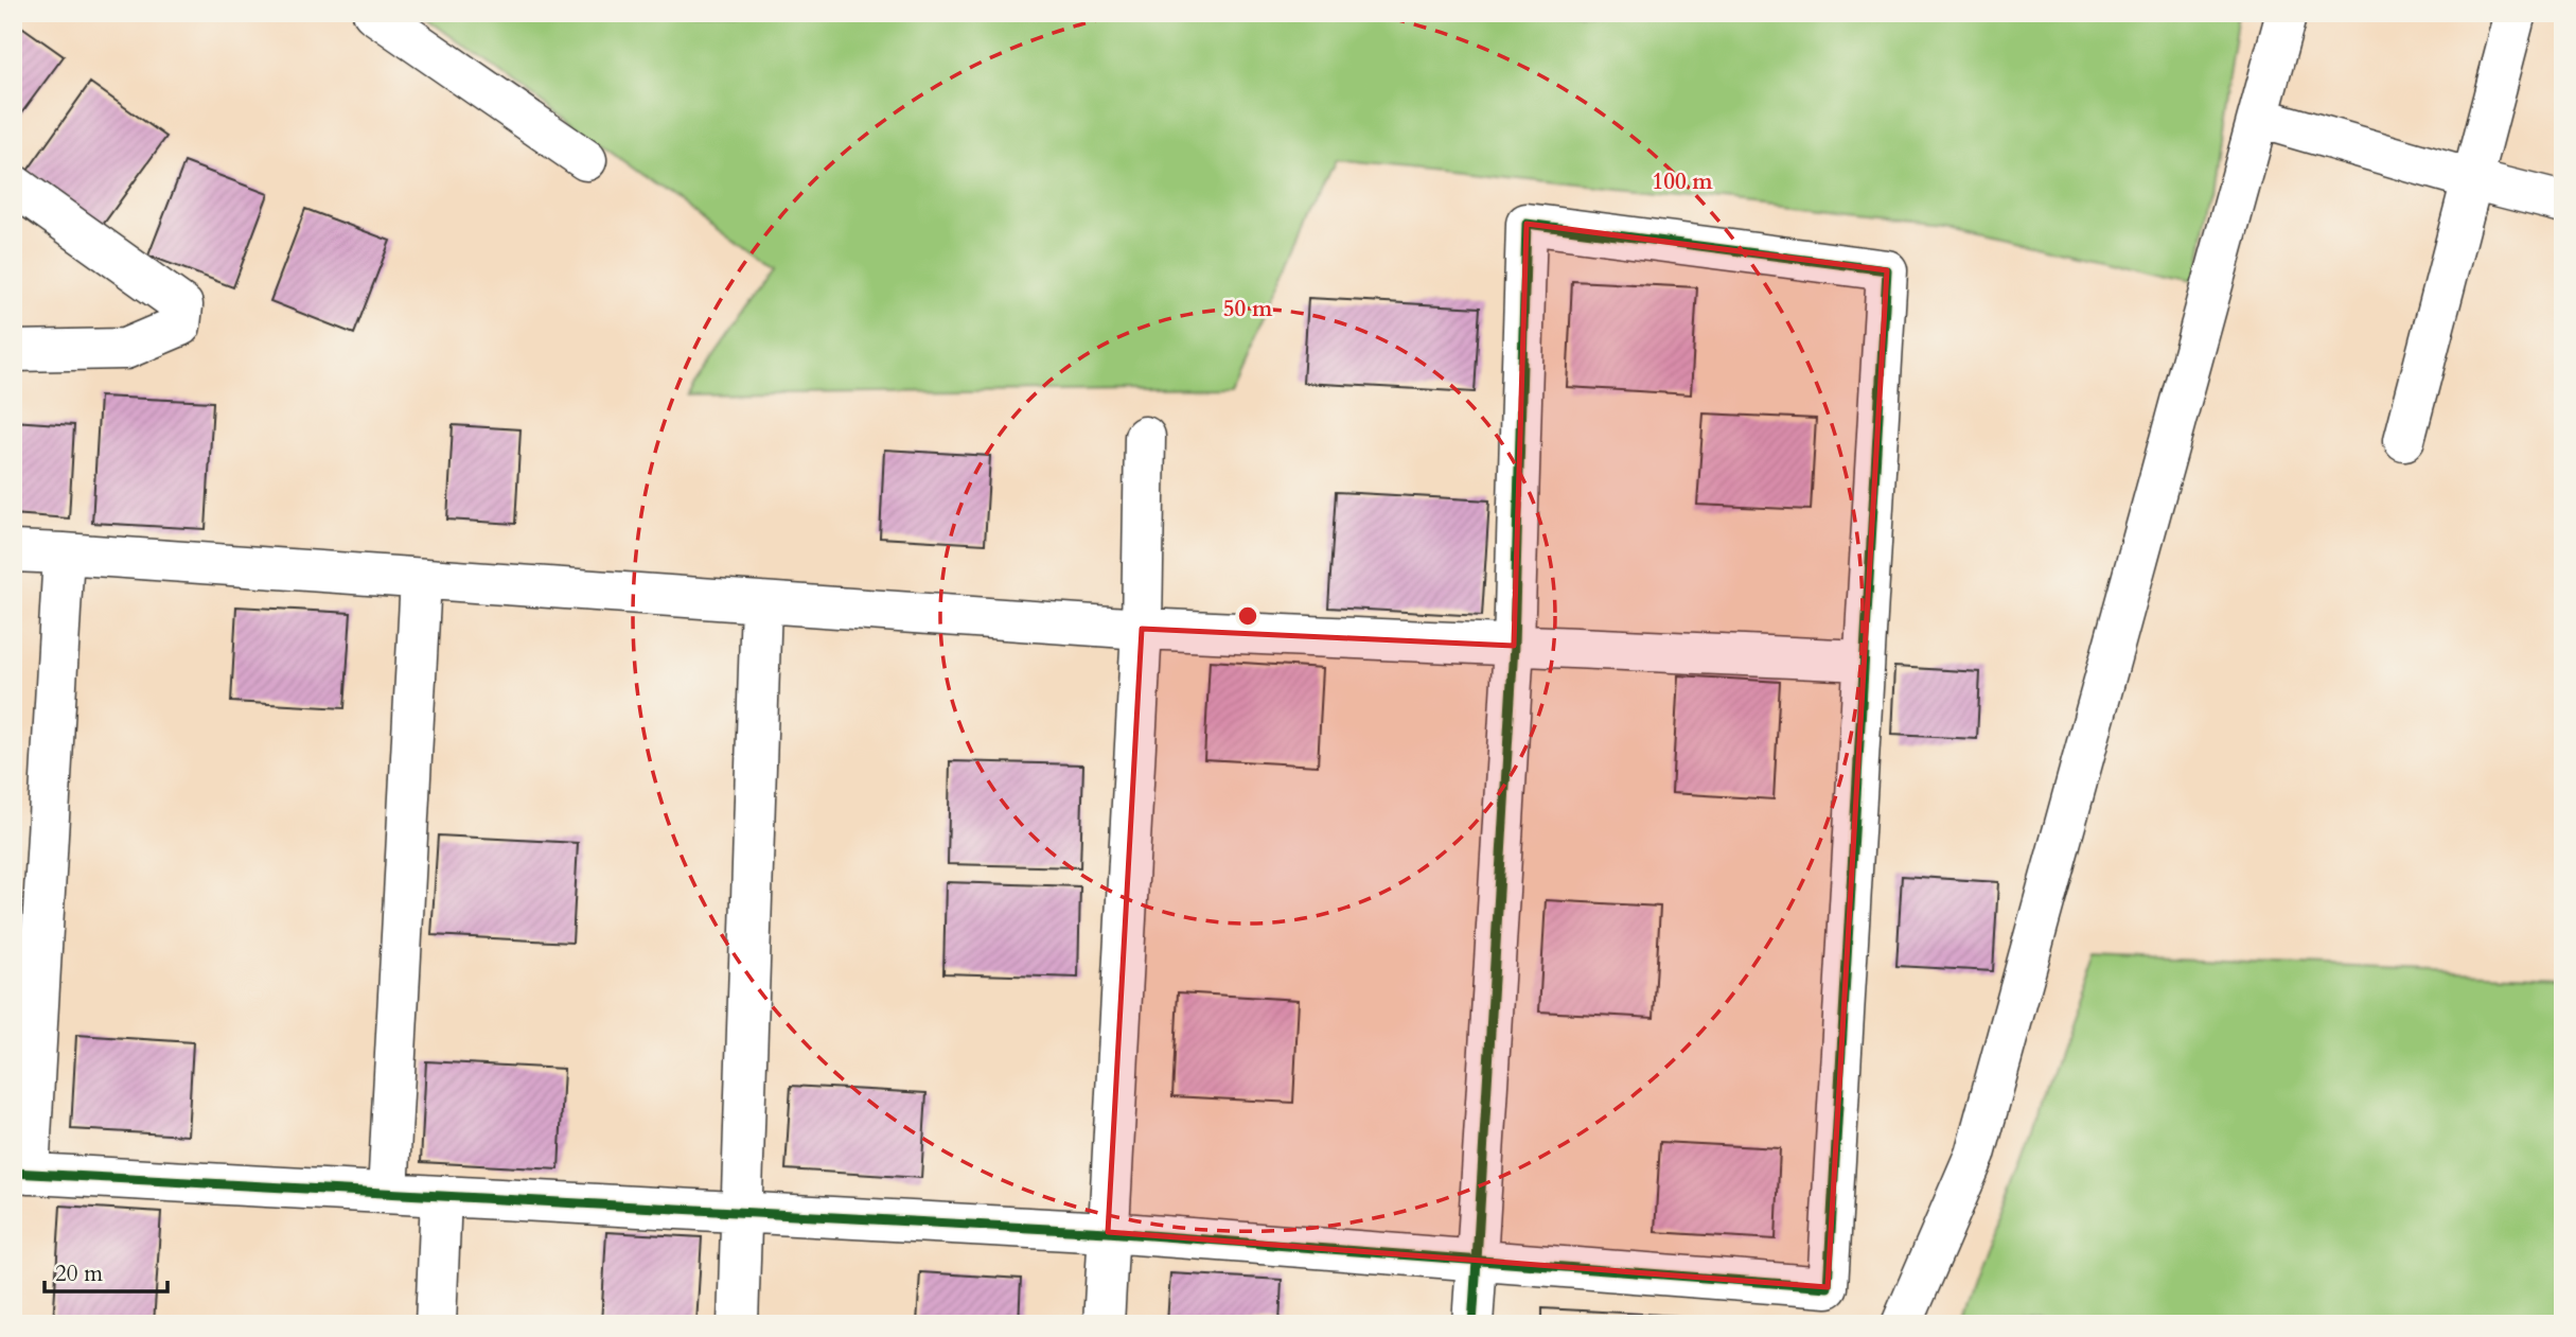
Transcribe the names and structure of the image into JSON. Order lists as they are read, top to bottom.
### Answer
{
  "scale_bar": "20 m",
  "rings": ["100 m", "50 m"]
}
